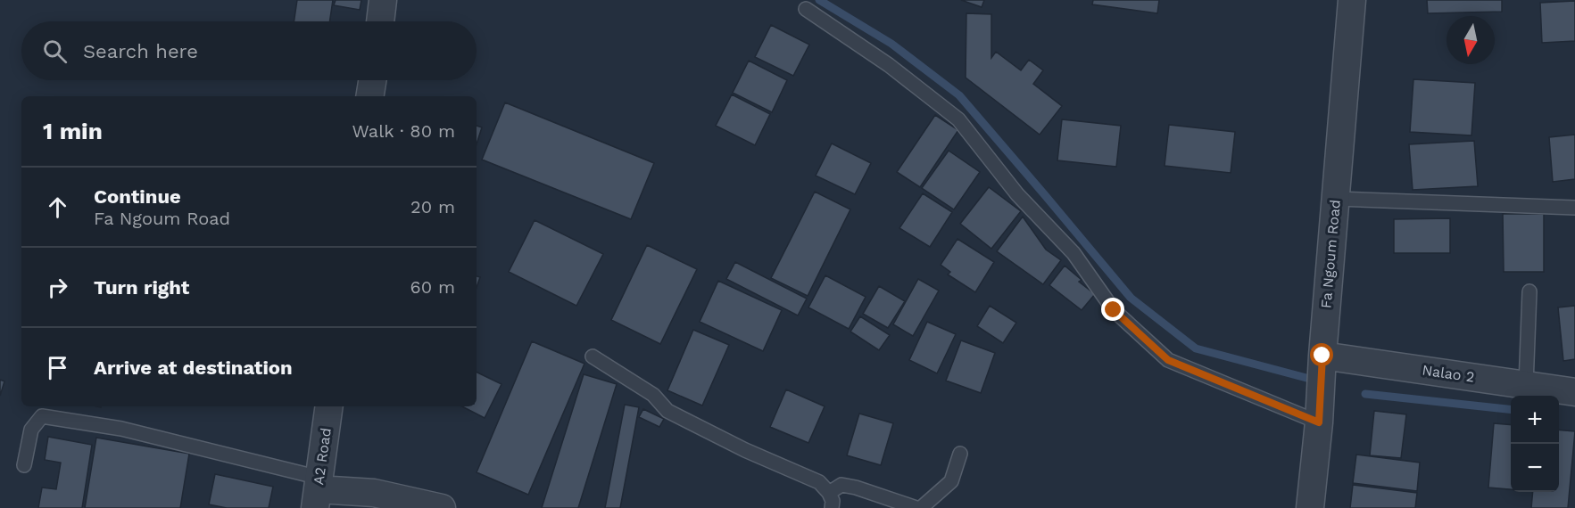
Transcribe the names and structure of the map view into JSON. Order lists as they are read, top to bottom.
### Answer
{
  "streets": {
    "street": ["Fa Ngoum Road", "Nalao 2", "A2 Road"]
  },
  "crossings": [
    ["Fa Ngoum Road", "Nalao 2"]
  ],
  "north": "bottom",
  "page": {
    "search": "Search here",
    "heading": ["1 min", "Walk · 80 m"],
    "list": [
      ["Continue", "Fa Ngoum Road", "20 m"],
      ["Turn right", "60 m"],
      "Arrive at destination"
    ],
    "map_buttons": ["+", "−"]
  }
}
